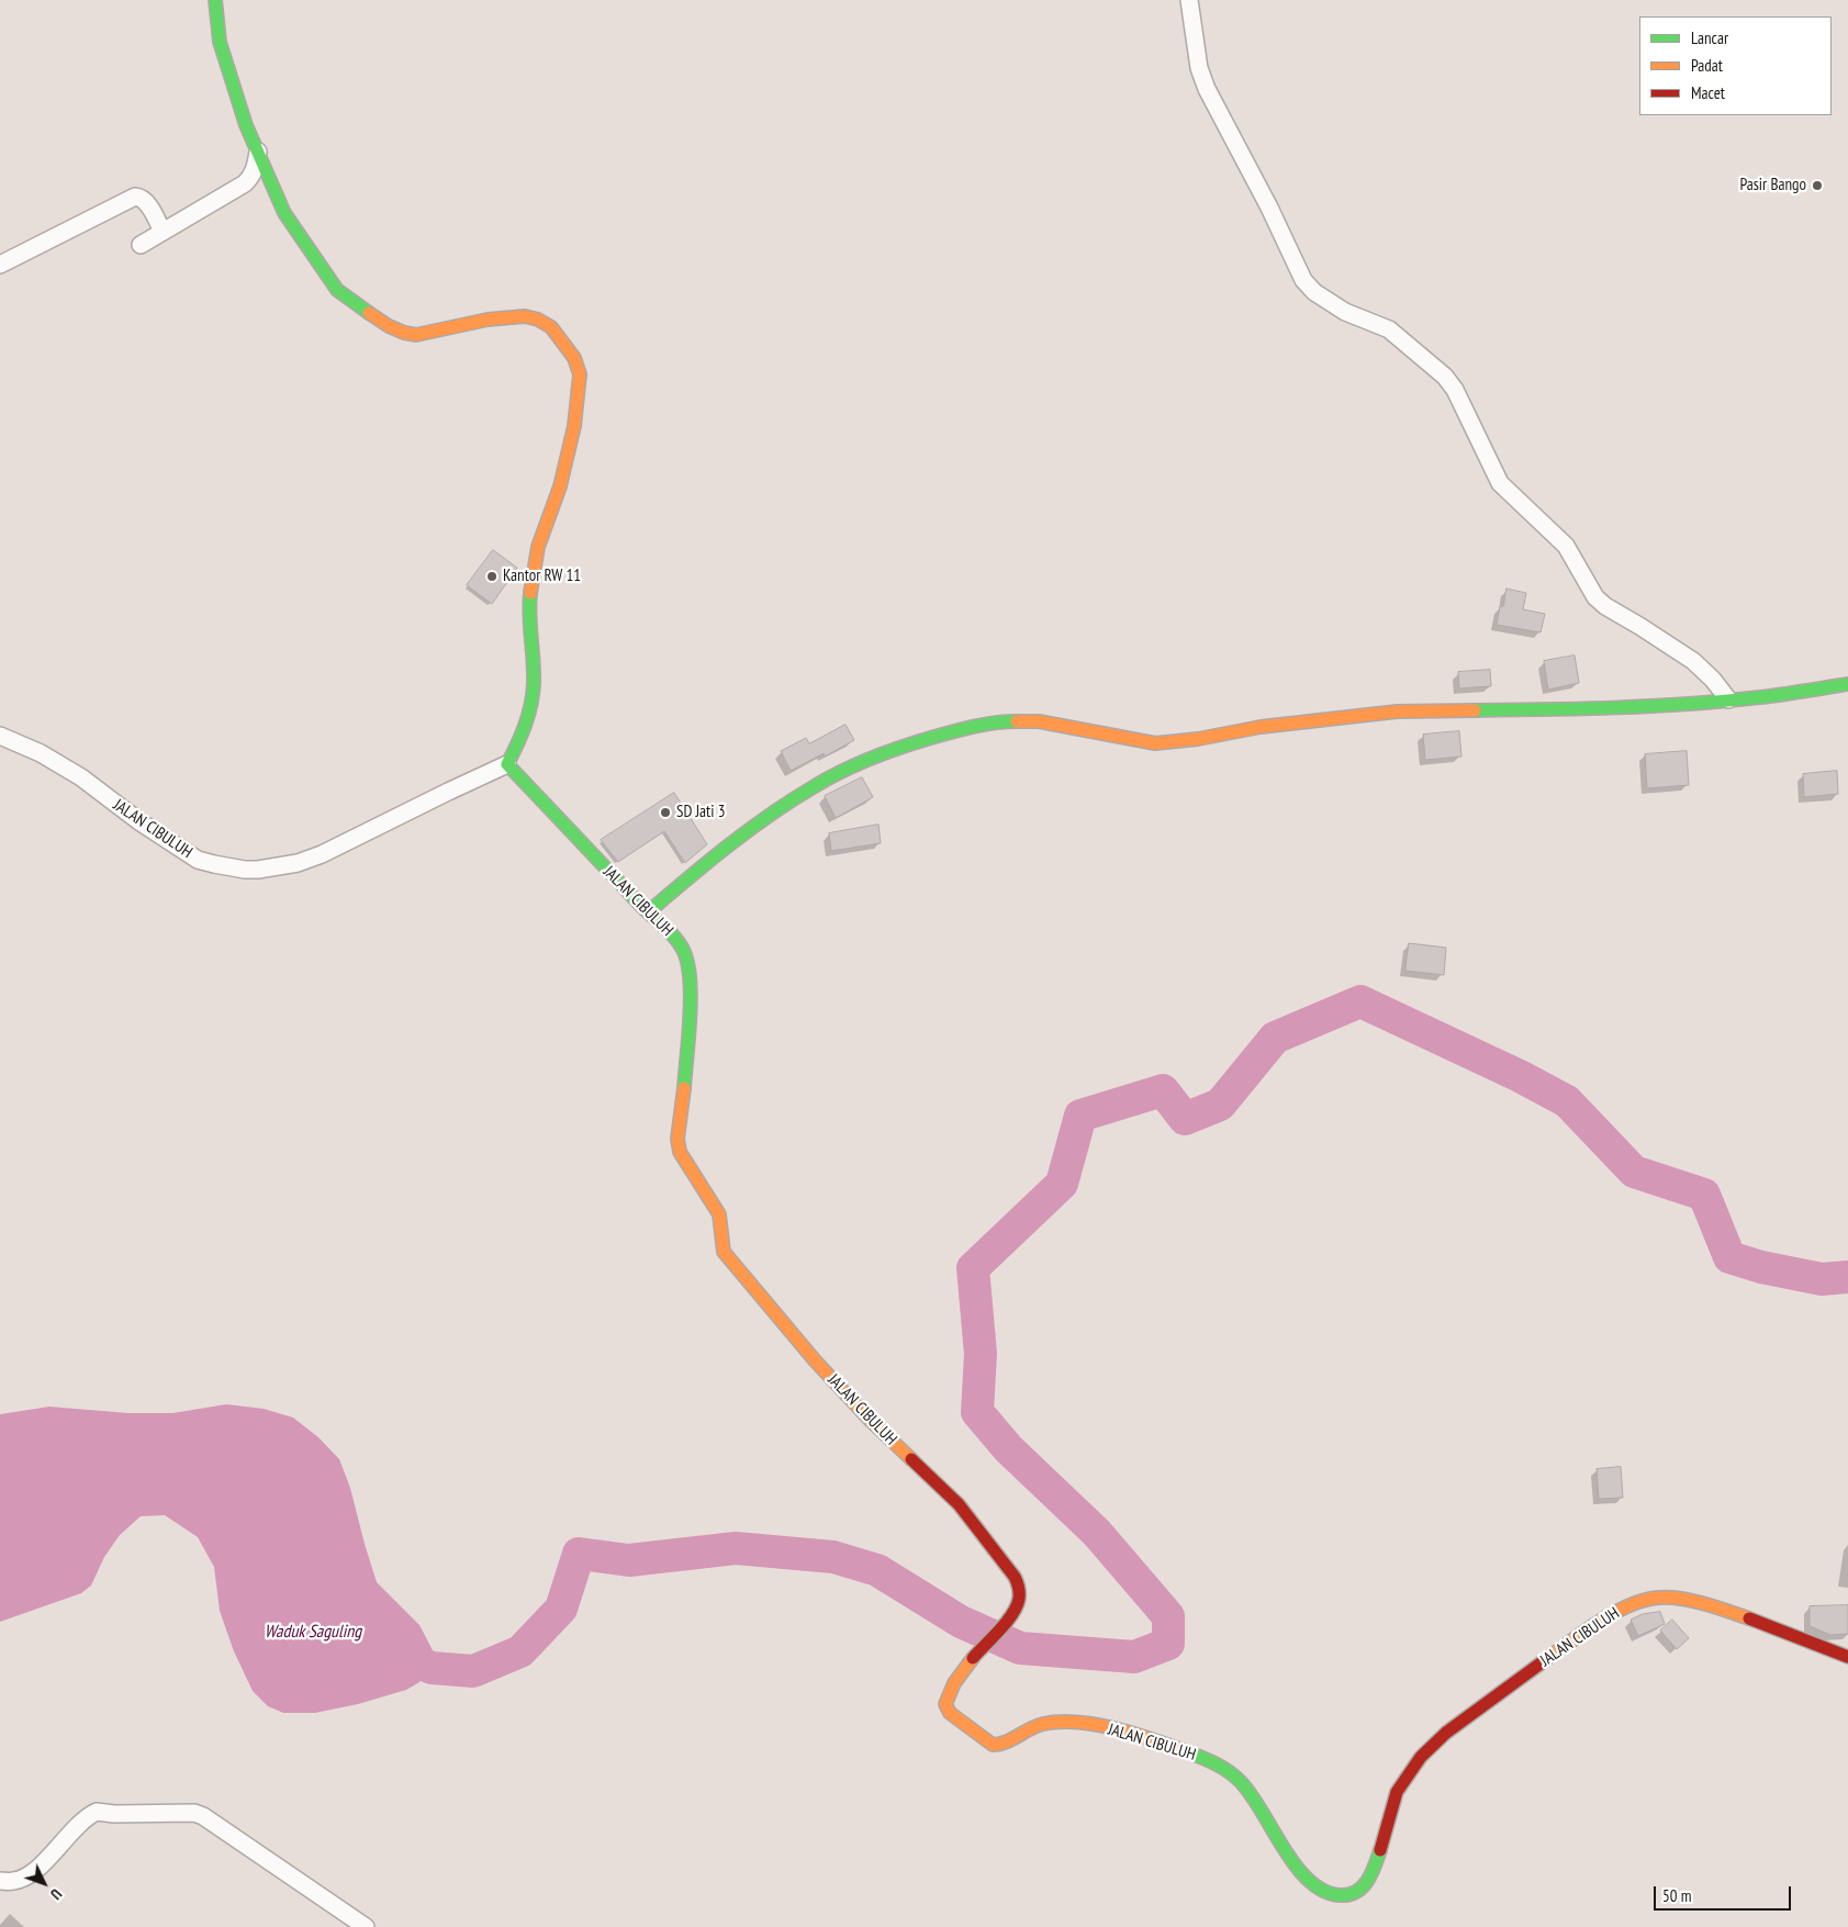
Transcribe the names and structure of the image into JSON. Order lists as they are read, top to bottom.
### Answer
{
  "streets": {
    "street": ["JALAN CIBULUH"]
  },
  "water": ["Waduk Saguling"],
  "places": ["Pasir Bango", "Kantor RW 11", "SD Jati 3"],
  "legend": ["Lancar", "Padat", "Macet"],
  "scale_bar": "50 m",
  "north": "bottom right"
}
